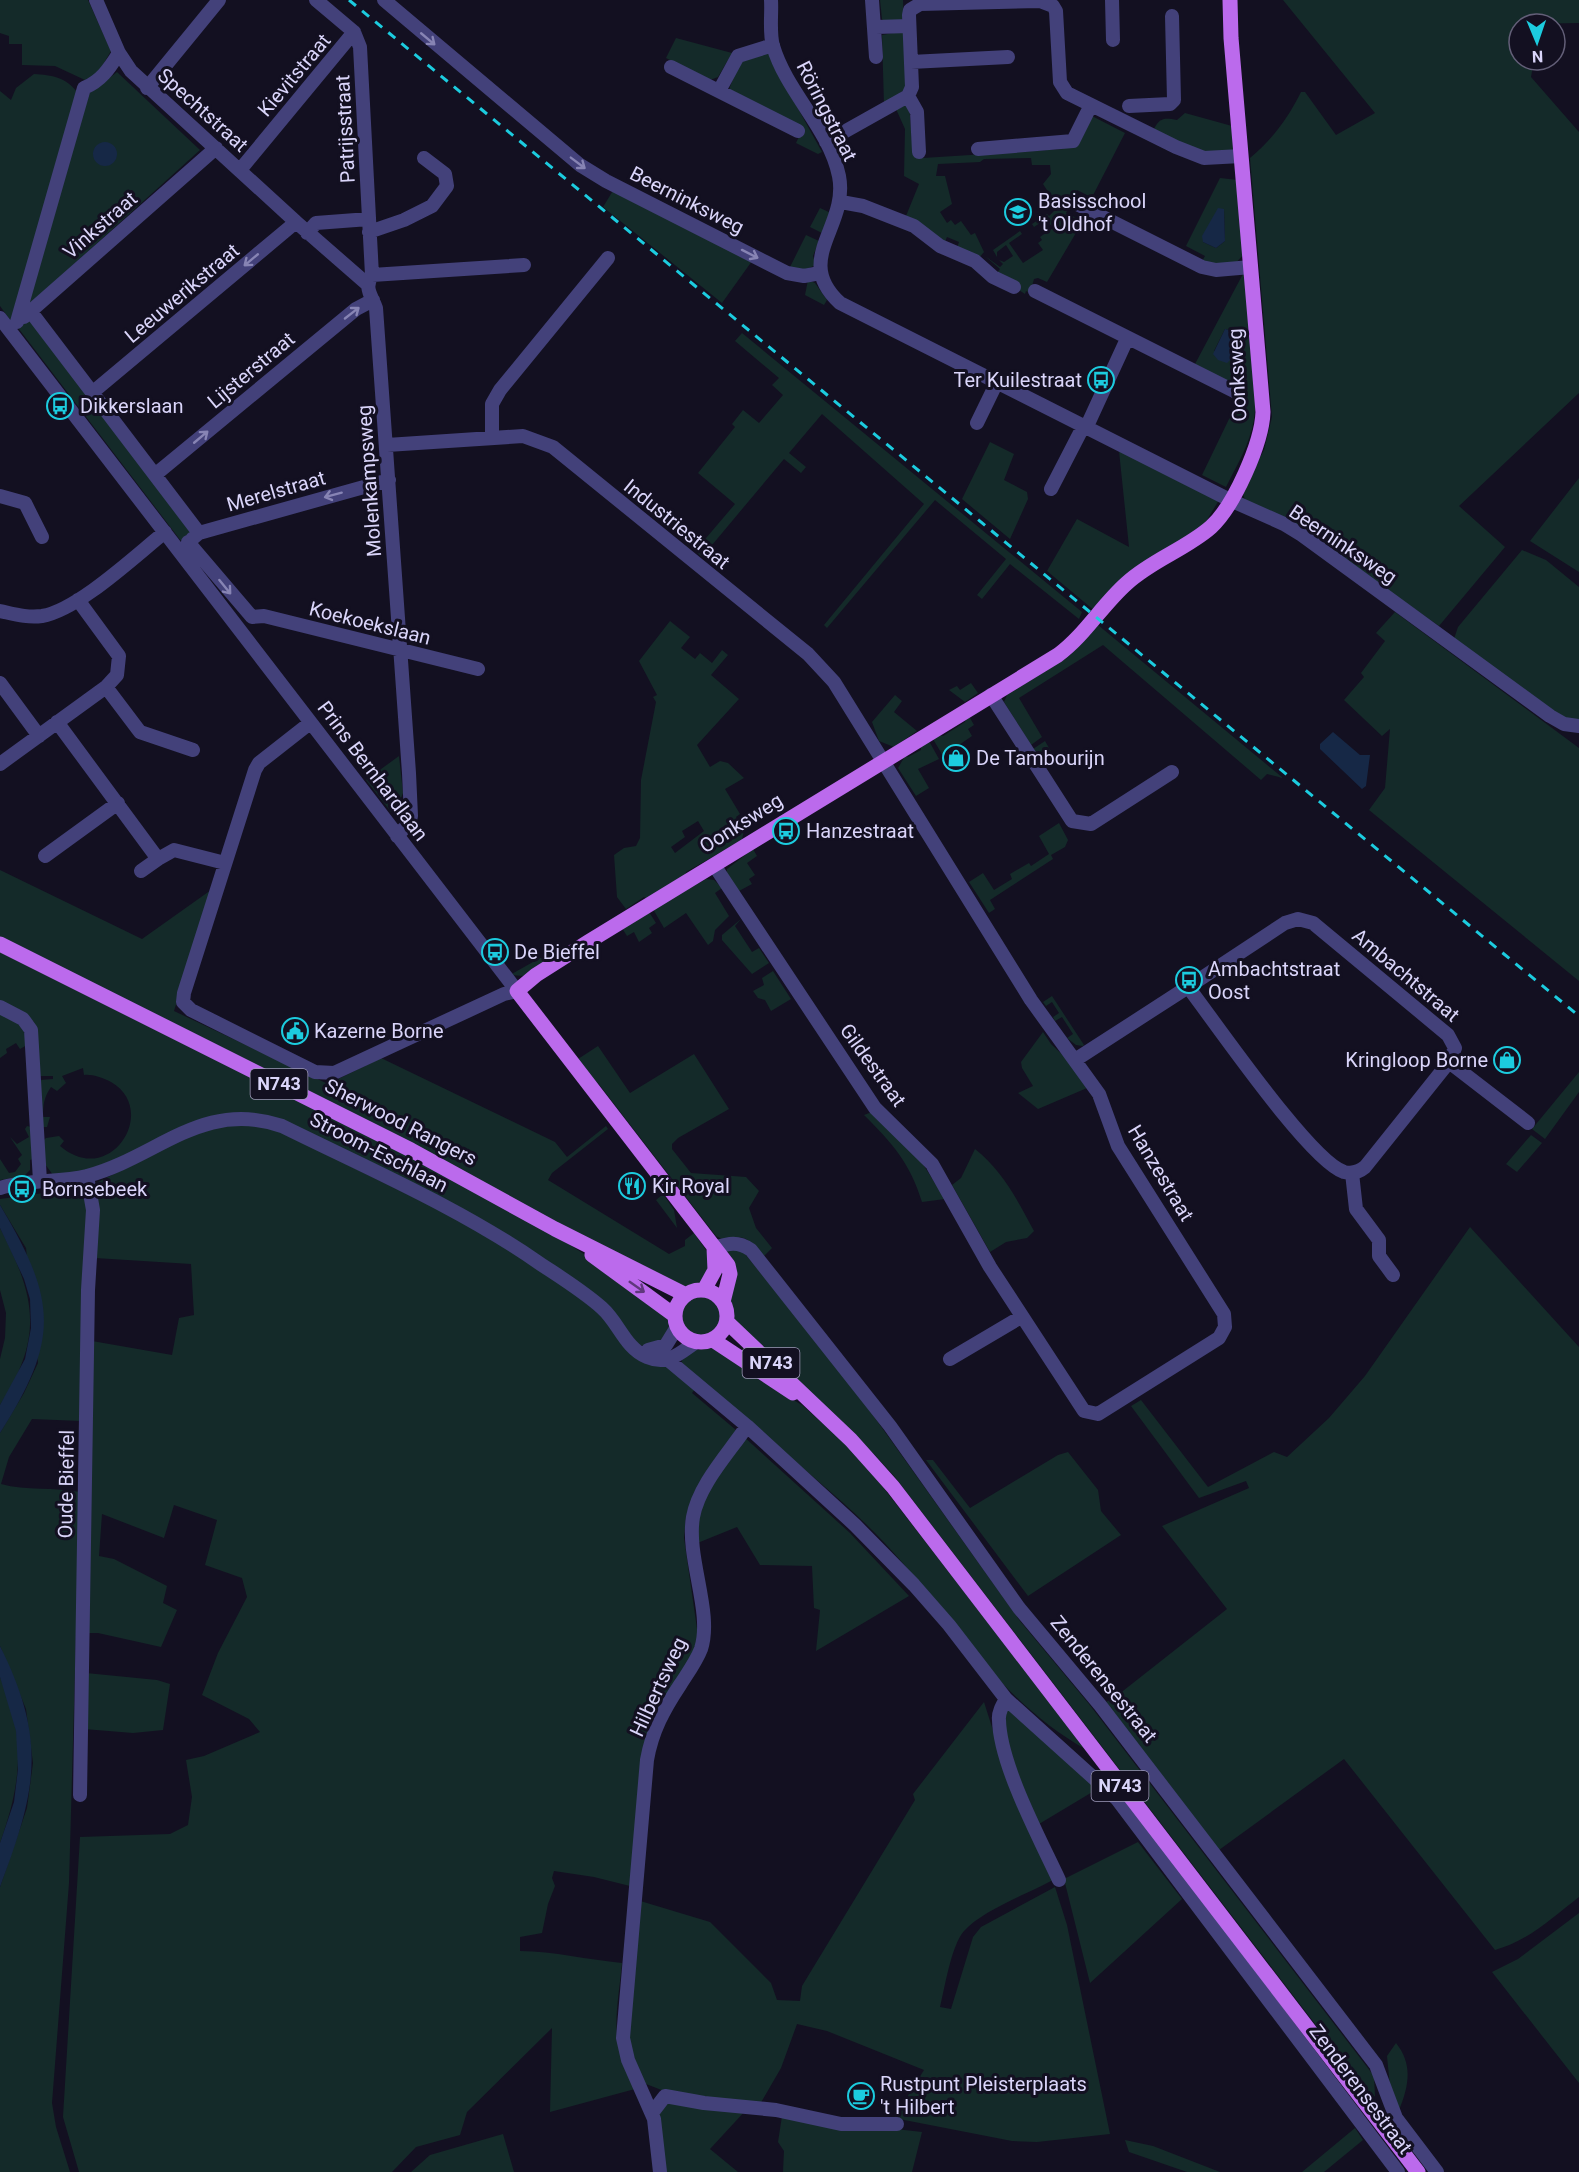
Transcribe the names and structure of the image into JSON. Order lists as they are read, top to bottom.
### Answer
{
  "streets": {
    "main road": [
      "Oonksweg",
      "Prins Bernhardlaan",
      "N743",
      "Sherwood Rangers",
      "Zenderensestraat"
    ],
    "street": [
      "Kievitstraat",
      "Spechtstraat",
      "Röringstraat",
      "Patrijsstraat",
      "Beerninksweg",
      "Vinkstraat",
      "Leeuwerikstraat",
      "Lijsterstraat",
      "Molenkampsweg",
      "Merelstraat",
      "Industriestraat",
      "Koekoekslaan",
      "Ambachtstraat",
      "Gildestraat",
      "Stroom-Eschlaan",
      "Hanzestraat",
      "Oude Bieffel",
      "Hilbertsweg"
    ]
  },
  "crossings": [
    ["Kievitstraat", "Spechtstraat"],
    ["Kievitstraat", "Patrijsstraat"],
    ["Spechtstraat", "Patrijsstraat"],
    ["Spechtstraat", "Vinkstraat"],
    ["Spechtstraat", "Leeuwerikstraat"],
    ["Spechtstraat", "Molenkampsweg"],
    ["Röringstraat", "Beerninksweg"],
    ["Patrijsstraat", "Molenkampsweg"],
    ["Beerninksweg", "Oonksweg"],
    ["Vinkstraat", "Prins Bernhardlaan"],
    ["Lijsterstraat", "Molenkampsweg"],
    ["Oonksweg", "Industriestraat"],
    ["Oonksweg", "Prins Bernhardlaan"],
    ["Oonksweg", "Gildestraat"],
    ["Oonksweg", "Hanzestraat"],
    ["Molenkampsweg", "Merelstraat"],
    ["Molenkampsweg", "Industriestraat"],
    ["Molenkampsweg", "Koekoekslaan"],
    ["Molenkampsweg", "Prins Bernhardlaan"],
    ["Merelstraat", "Prins Bernhardlaan"],
    ["Industriestraat", "Hanzestraat"],
    ["Prins Bernhardlaan", "N743"],
    ["Prins Bernhardlaan", "Sherwood Rangers"],
    ["Prins Bernhardlaan", "Zenderensestraat"],
    ["Ambachtstraat", "Hanzestraat"],
    ["Gildestraat", "Hanzestraat"],
    ["N743", "Sherwood Rangers"],
    ["N743", "Zenderensestraat"],
    ["Sherwood Rangers", "Zenderensestraat"],
    ["Stroom-Eschlaan", "Oude Bieffel"],
    ["Zenderensestraat", "Hilbertsweg"]
  ],
  "one_way": [
    "Beerninksweg",
    "Leeuwerikstraat",
    "Lijsterstraat",
    "Merelstraat"
  ],
  "places": {
    "school or university": ["Basisschool 't Oldhof"],
    "bus stop": [
      "Ter Kuilestraat",
      "Dikkerslaan",
      "Hanzestraat",
      "De Bieffel",
      "Ambachtstraat Oost",
      "Bornsebeek"
    ],
    "shop": ["De Tambourijn", "Kringloop Borne"],
    "public building": ["Kazerne Borne"],
    "restaurant": ["Kir Royal"],
    "cafe": ["Rustpunt Pleisterplaats 't Hilbert"]
  },
  "north": "bottom"
}
